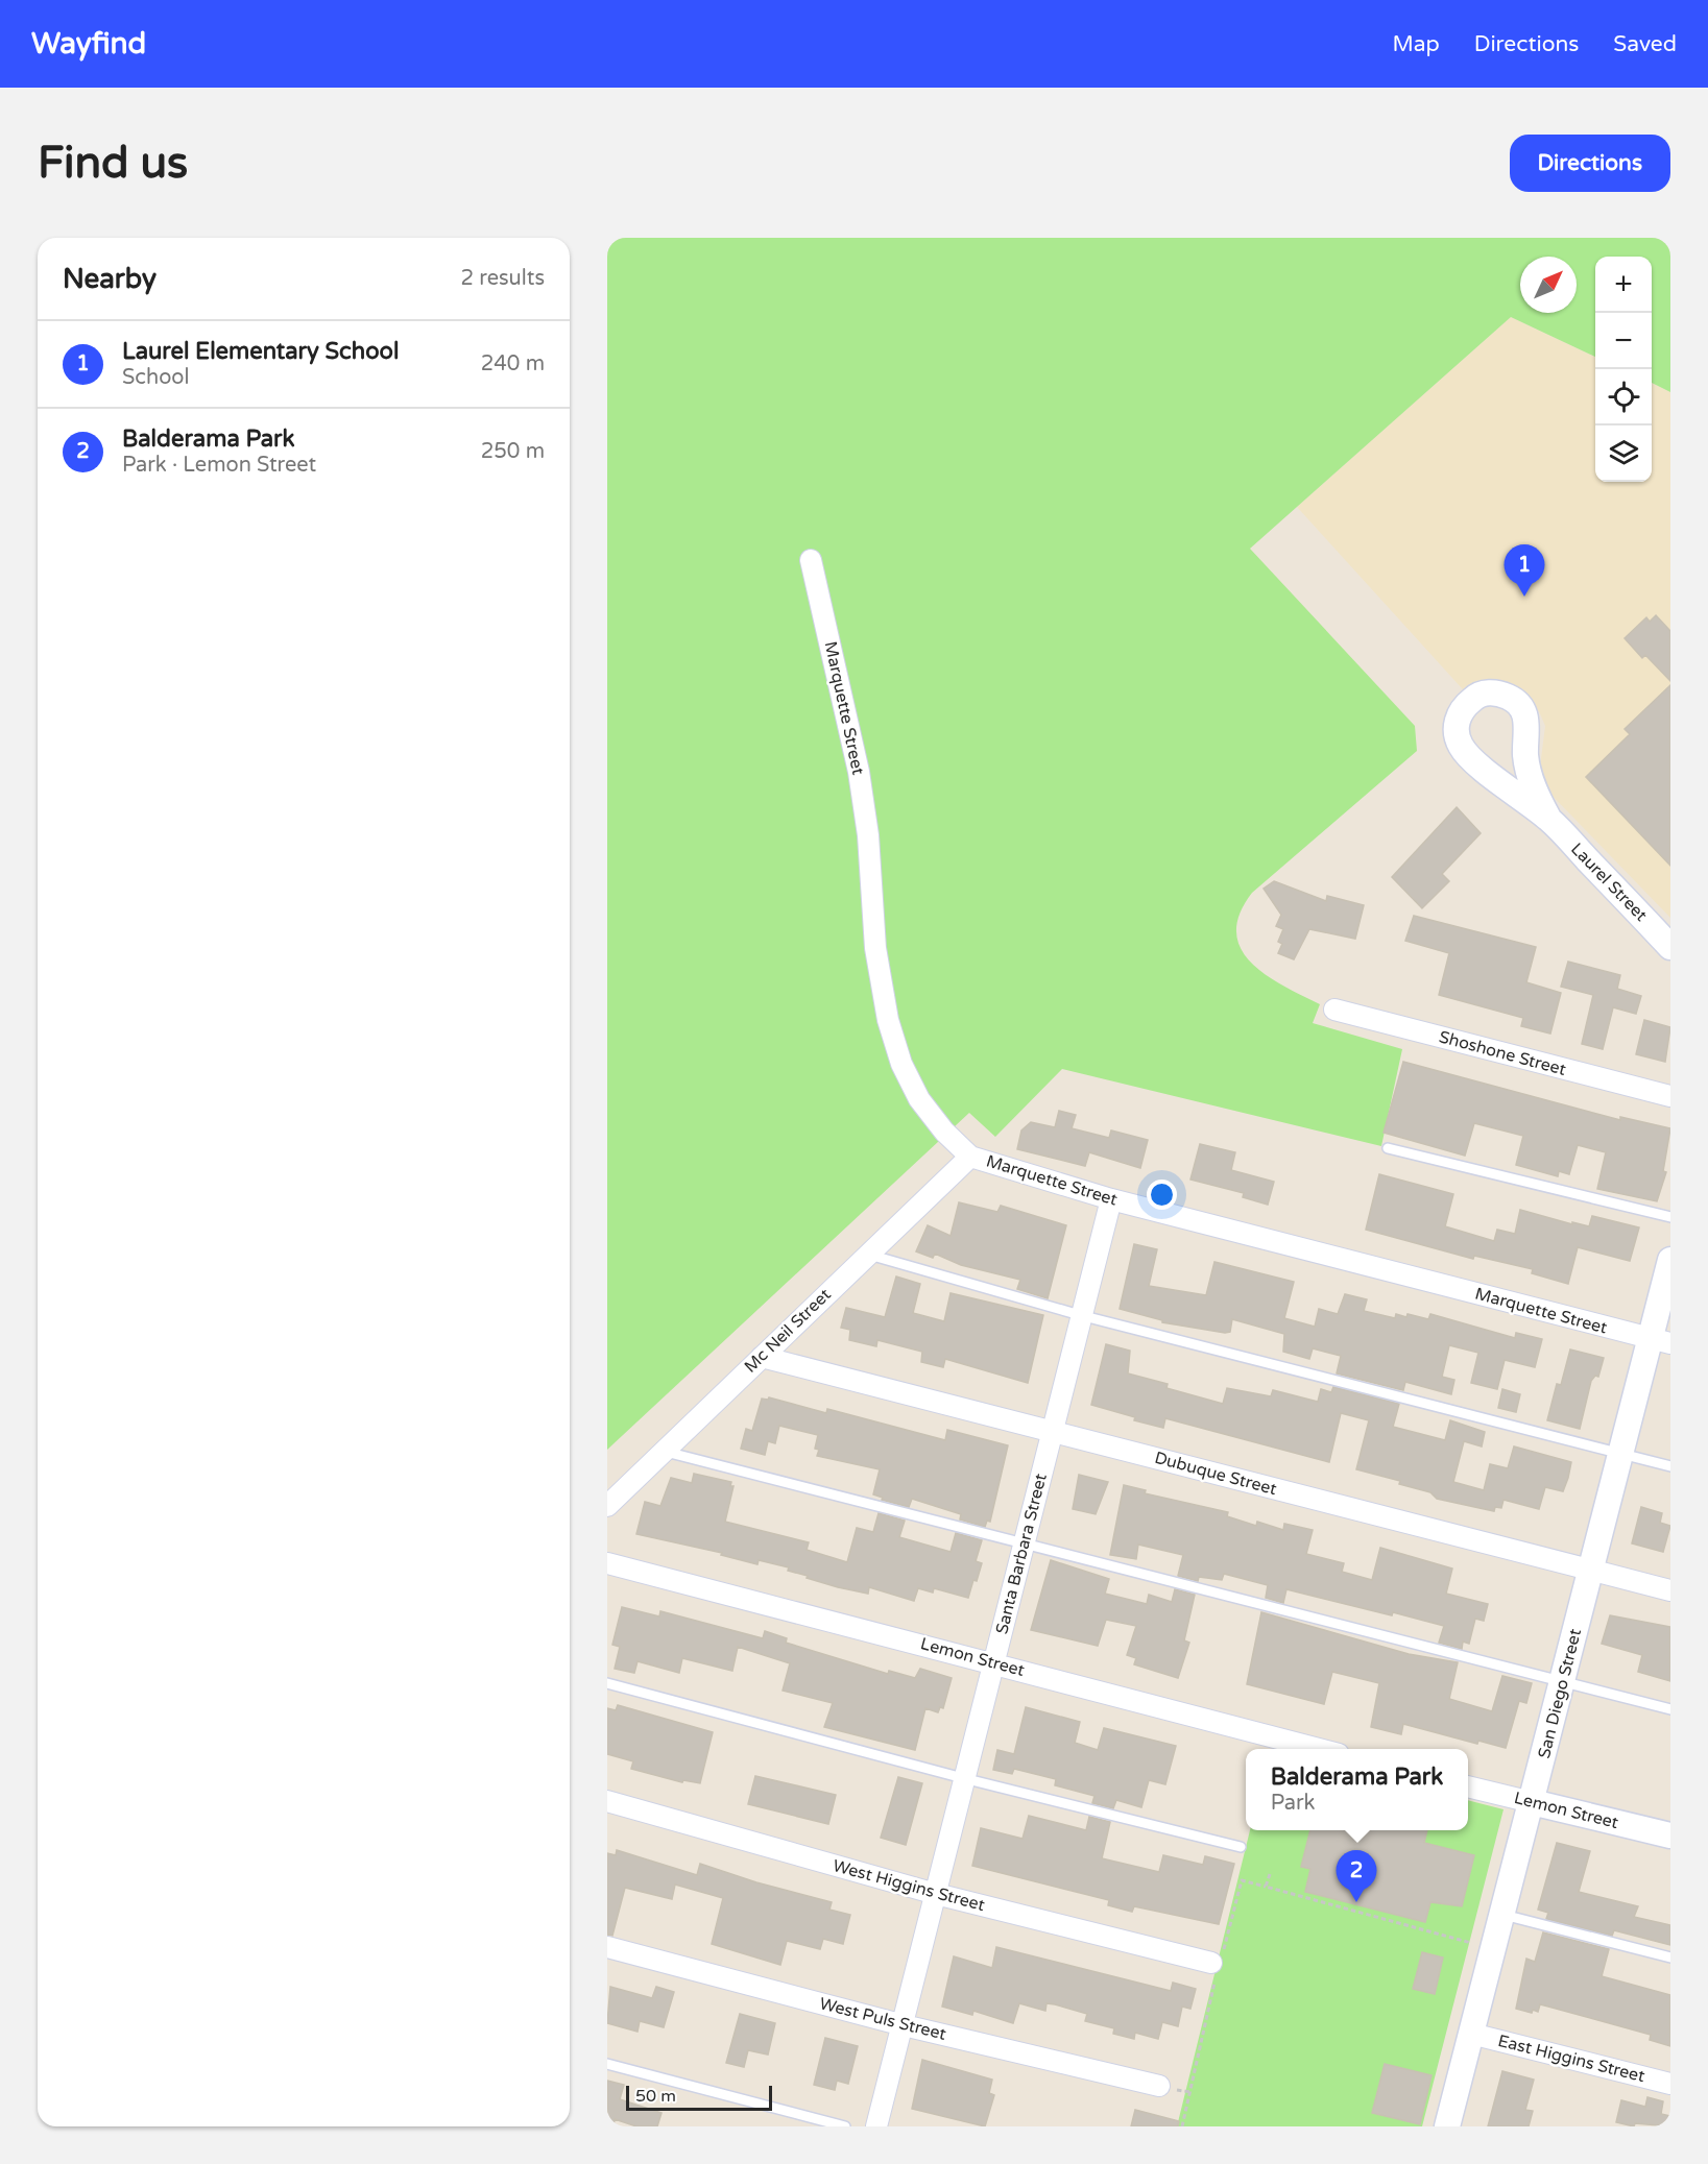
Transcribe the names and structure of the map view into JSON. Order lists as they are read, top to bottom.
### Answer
{
  "streets": {
    "street": [
      "Marquette Street",
      "Laurel Street",
      "Shoshone Street",
      "Mc Neil Street",
      "Dubuque Street",
      "Santa Barbara Street",
      "Lemon Street",
      "San Diego Street",
      "West Higgins Street",
      "West Puls Street",
      "East Higgins Street"
    ]
  },
  "crossings": [
    ["Marquette Street", "Mc Neil Street"],
    ["Marquette Street", "Santa Barbara Street"],
    ["Marquette Street", "San Diego Street"],
    ["Mc Neil Street", "Dubuque Street"],
    ["Dubuque Street", "Santa Barbara Street"],
    ["Dubuque Street", "San Diego Street"],
    ["Santa Barbara Street", "Lemon Street"],
    ["Santa Barbara Street", "West Higgins Street"],
    ["Santa Barbara Street", "West Puls Street"],
    ["Lemon Street", "San Diego Street"],
    ["San Diego Street", "East Higgins Street"]
  ],
  "scale_bar": "50 m",
  "north": "top right",
  "page": {
    "header": "Wayfind",
    "nav": ["Map", "Directions", "Saved"],
    "buttons": "Directions",
    "title": "Find us",
    "heading": ["Nearby", "2 results"],
    "map_buttons": ["+", "−"],
    "list": [
      {
        "mark": "1",
        "name": "Laurel Elementary School",
        "note": "School",
        "value": "240 m"
      },
      {
        "mark": "2",
        "name": "Balderama Park",
        "note": "Park · Lemon Street",
        "value": "250 m"
      }
    ],
    "pins": ["1", "2"],
    "popup": ["Balderama Park", "Park"],
    "scale": "50 m"
  }
}
